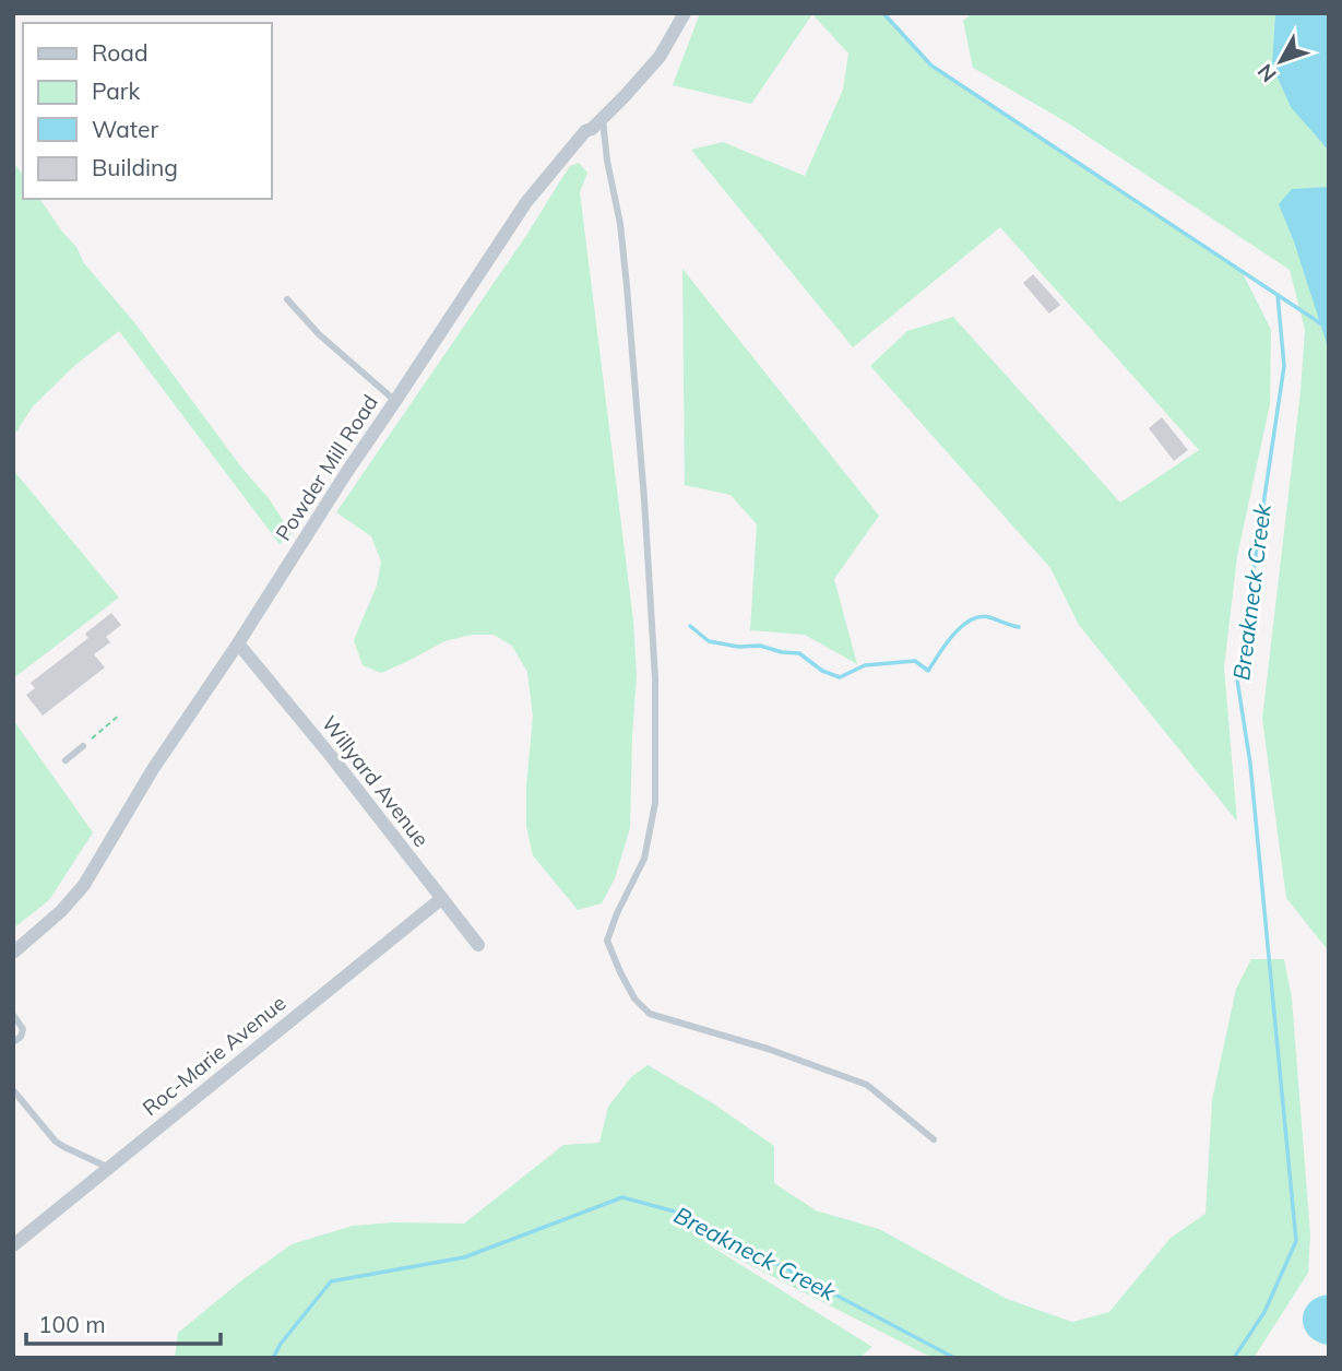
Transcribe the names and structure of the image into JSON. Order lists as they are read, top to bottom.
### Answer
{
  "streets": {
    "street": ["Powder Mill Road", "Willyard Avenue", "Roc-Marie Avenue"]
  },
  "crossings": [
    ["Powder Mill Road", "Willyard Avenue"],
    ["Willyard Avenue", "Roc-Marie Avenue"]
  ],
  "water": ["Breakneck Creek"],
  "legend": [
    "Road",
    "Park",
    "Water",
    "Building"
  ],
  "scale_bar": "100 m",
  "north": "bottom left"
}
